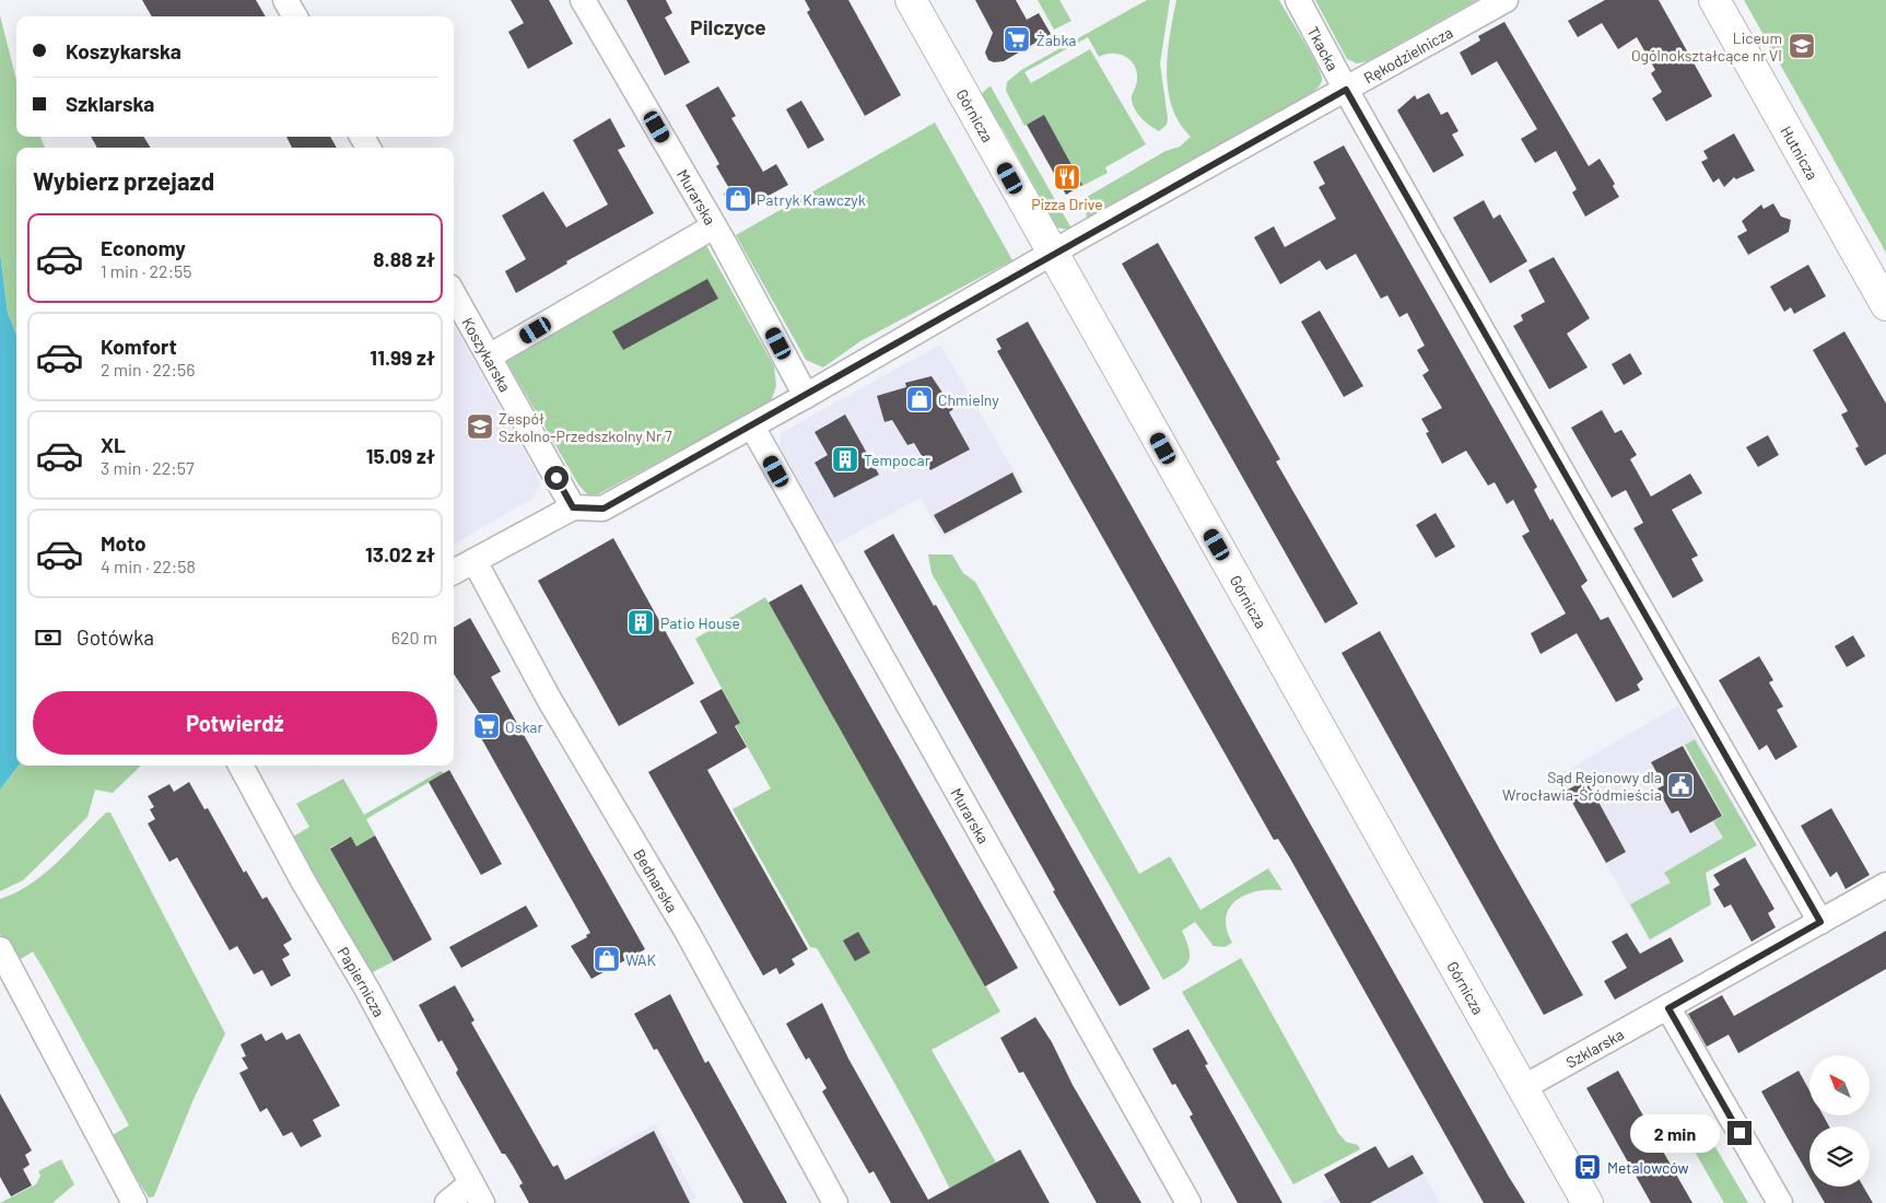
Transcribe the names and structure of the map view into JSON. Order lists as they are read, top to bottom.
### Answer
{
  "streets": {
    "street": [
      "Tkacka",
      "Rękodzielnicza",
      "Górnicza",
      "Hutnicza",
      "Murarska",
      "Koszykarska",
      "Bednarska",
      "Papiernicza",
      "Szklarska"
    ]
  },
  "crossings": [
    ["Tkacka", "Rękodzielnicza"],
    ["Tkacka", "Szklarska"],
    ["Rękodzielnicza", "Górnicza"],
    ["Rękodzielnicza", "Murarska"],
    ["Rękodzielnicza", "Koszykarska"],
    ["Górnicza", "Szklarska"]
  ],
  "districts": ["Pilczyce"],
  "places": {
    "supermarket": ["Żabka", "Oskar"],
    "school or university": ["Liceum Ogólnokształcące nr VI", "Zespół Szkolno-Przedszkolny Nr 7"],
    "restaurant": ["Pizza Drive"],
    "shop": ["Patryk Krawczyk", "Chmielny", "WAK"],
    "building": ["Tempocar", "Patio House"],
    "public building": ["Sąd Rejonowy dla Wrocławia-Śródmieścia"],
    "bus stop": ["Metalowców"]
  },
  "north": "top left",
  "page": {
    "banner": ["Koszykarska", "Szklarska"],
    "heading": "Wybierz przejazd",
    "list": [
      {
        "name": "Economy",
        "note": "1 min · 22:55",
        "value": "8.88 zł"
      },
      {
        "name": "Komfort",
        "note": "2 min · 22:56",
        "value": "11.99 zł"
      },
      {
        "name": "XL",
        "note": "3 min · 22:57",
        "value": "15.09 zł"
      },
      {
        "name": "Moto",
        "note": "4 min · 22:58",
        "value": "13.02 zł"
      }
    ],
    "pay": ["Gotówka", "620 m"],
    "buttons": "Potwierdź",
    "bubble": "2 min"
  }
}
